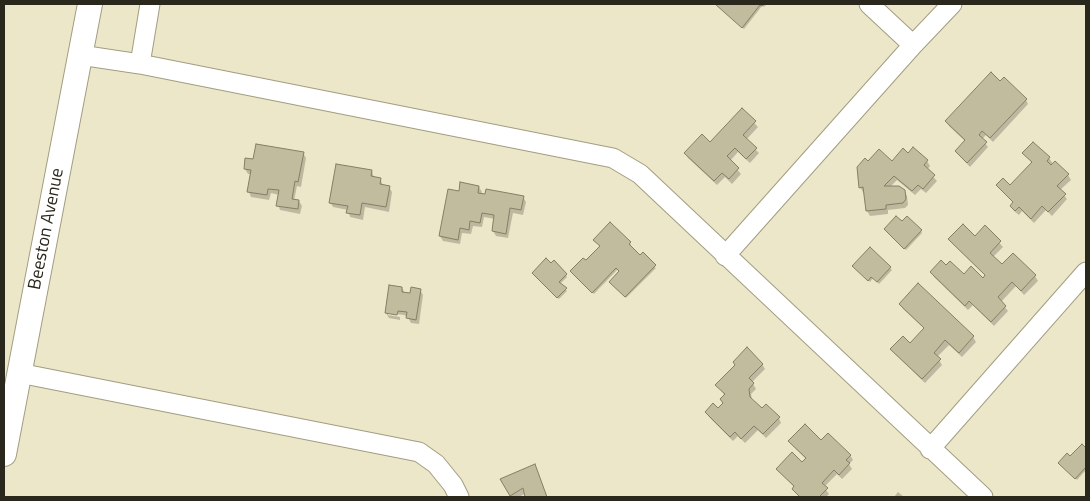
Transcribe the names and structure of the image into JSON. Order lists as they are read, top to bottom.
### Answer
{
  "streets": {
    "street": ["Beeston Avenue"]
  }
}
